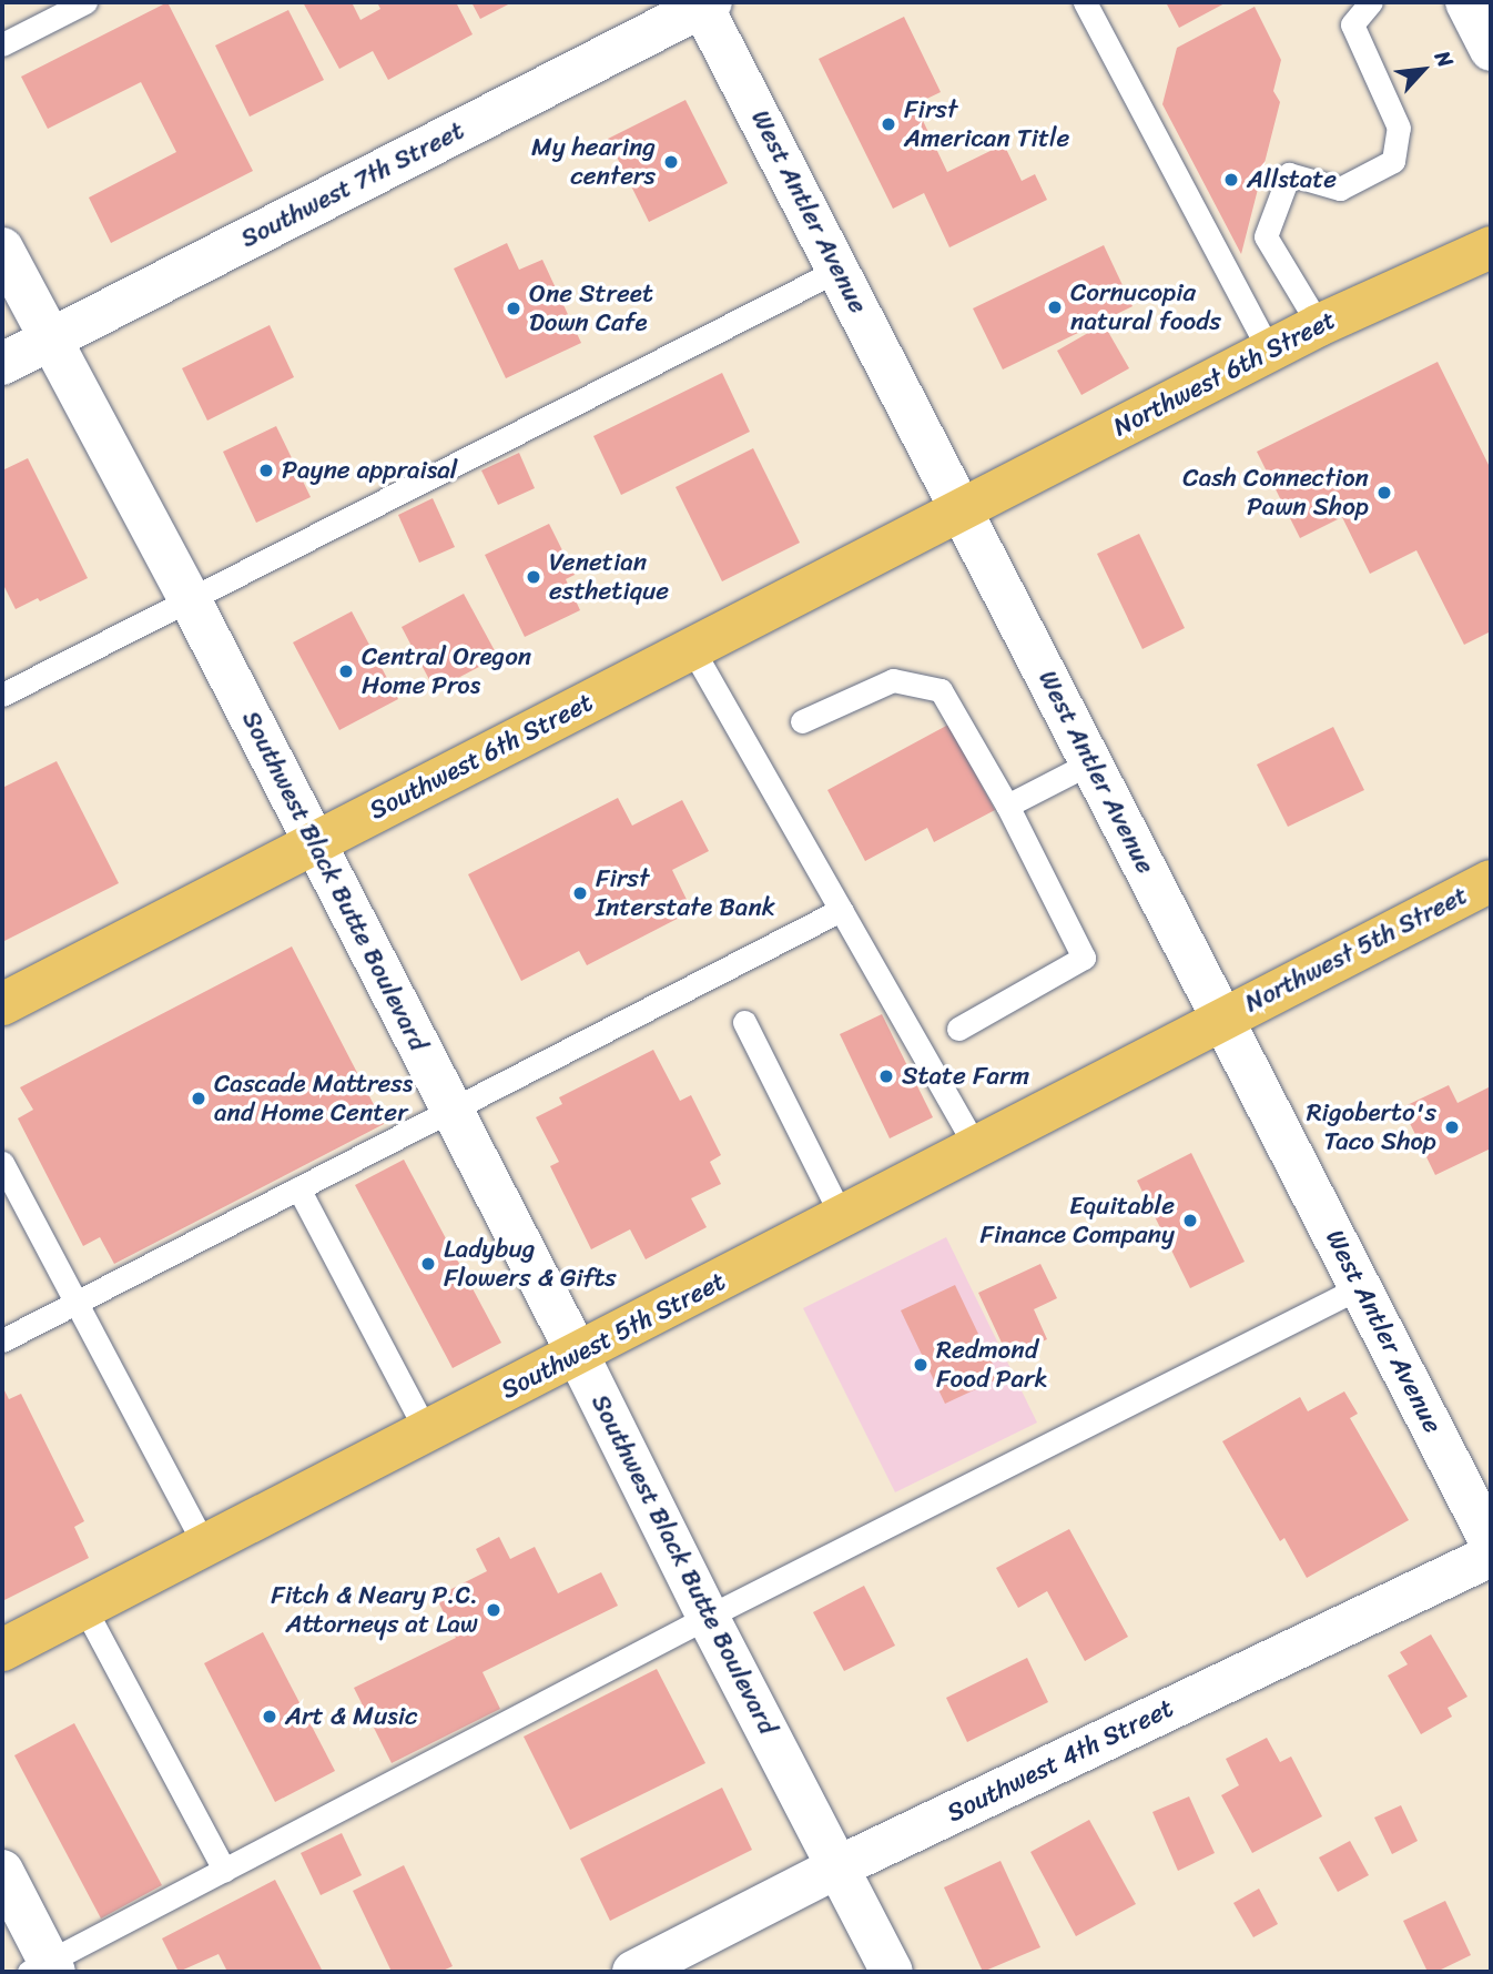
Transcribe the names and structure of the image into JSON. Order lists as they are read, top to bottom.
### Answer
{
  "streets": {
    "main road": [
      "Northwest 6th Street",
      "Southwest 6th Street",
      "Northwest 5th Street",
      "Southwest 5th Street"
    ],
    "street": [
      "Southwest 7th Street",
      "West Antler Avenue",
      "Southwest Black Butte Boulevard",
      "Southwest 4th Street"
    ]
  },
  "crossings": [
    ["Southwest 7th Street", "West Antler Avenue"],
    ["Southwest 7th Street", "Southwest Black Butte Boulevard"],
    ["West Antler Avenue", "Northwest 6th Street"],
    ["West Antler Avenue", "Southwest 6th Street"],
    ["West Antler Avenue", "Northwest 5th Street"],
    ["West Antler Avenue", "Southwest 5th Street"],
    ["Northwest 6th Street", "Southwest 6th Street"],
    ["Southwest 6th Street", "Southwest Black Butte Boulevard"],
    ["Southwest Black Butte Boulevard", "Southwest 5th Street"],
    ["Southwest Black Butte Boulevard", "Southwest 4th Street"],
    ["Northwest 5th Street", "Southwest 5th Street"]
  ],
  "places": [
    "First American Title",
    "My hearing centers",
    "Allstate",
    "Cornucopia natural foods",
    "One Street Down Cafe",
    "Payne appraisal",
    "Cash Connection Pawn Shop",
    "Venetian esthetique",
    "Central Oregon Home Pros",
    "First Interstate Bank",
    "State Farm",
    "Cascade Mattress and Home Center",
    "Rigoberto's Taco Shop",
    "Equitable Finance Company",
    "Ladybug Flowers & Gifts",
    "Redmond Food Park",
    "Fitch & Neary P.C. Attorneys at Law",
    "Art & Music"
  ],
  "north": "top right"
}
